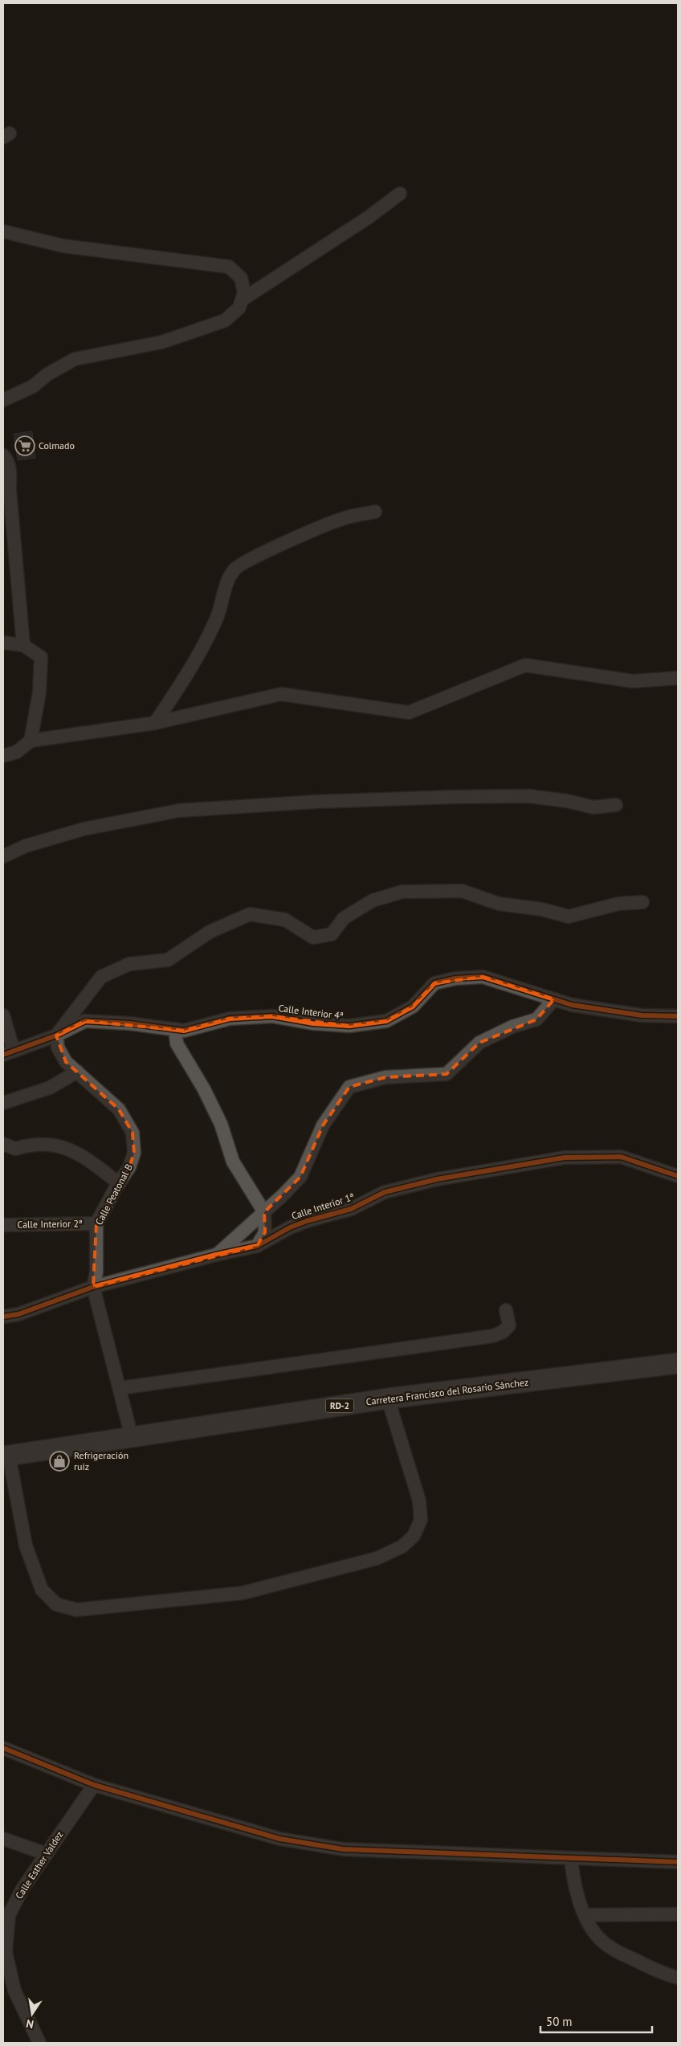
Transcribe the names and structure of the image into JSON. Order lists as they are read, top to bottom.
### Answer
{
  "streets": {
    "main road": ["Carretera Francisco del Rosario Sánchez", "RD-2"],
    "street": [
      "Calle Interior 4ª",
      "Calle Peatonal B",
      "Calle Interior 1ª",
      "Calle Interior 2ª",
      "Calle Esther Valdez"
    ]
  },
  "crossings": [
    ["Calle Interior 4ª", "Calle Peatonal B"],
    ["Calle Peatonal B", "Calle Interior 1ª"],
    ["Calle Peatonal B", "Calle Interior 2ª"]
  ],
  "places": {
    "supermarket": ["Colmado"],
    "shop": ["Refrigeración ruiz"]
  },
  "scale_bar": "50 m",
  "north": "bottom"
}
